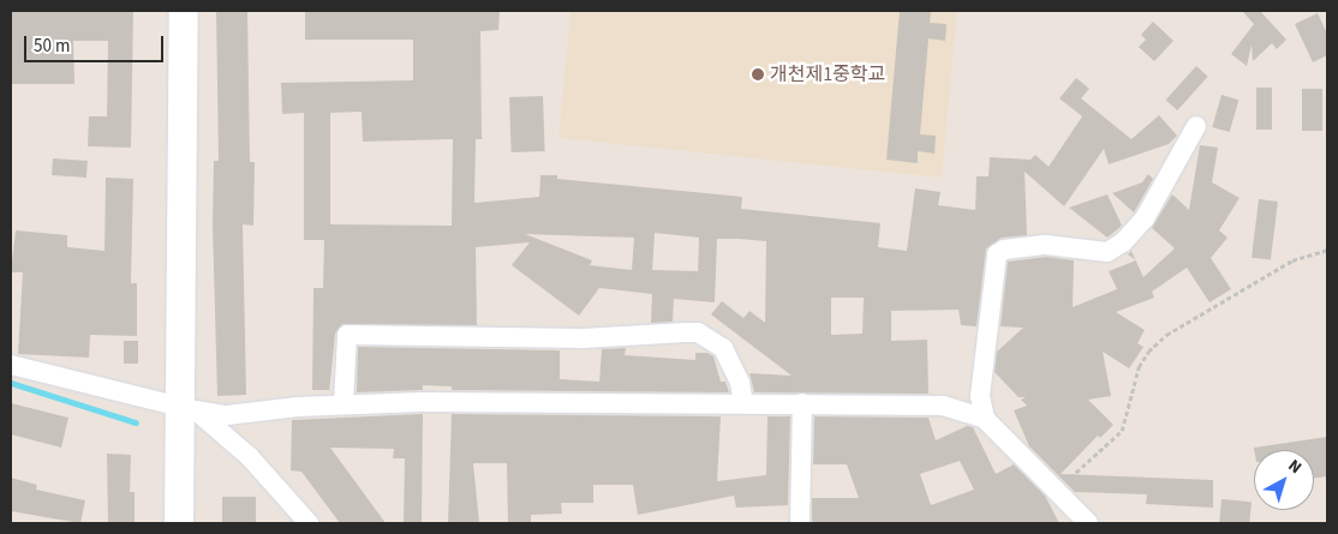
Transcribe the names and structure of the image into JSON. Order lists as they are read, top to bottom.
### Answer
{
  "places": ["개천제1중학교"],
  "scale_bar": "50 m",
  "north": "top right"
}
